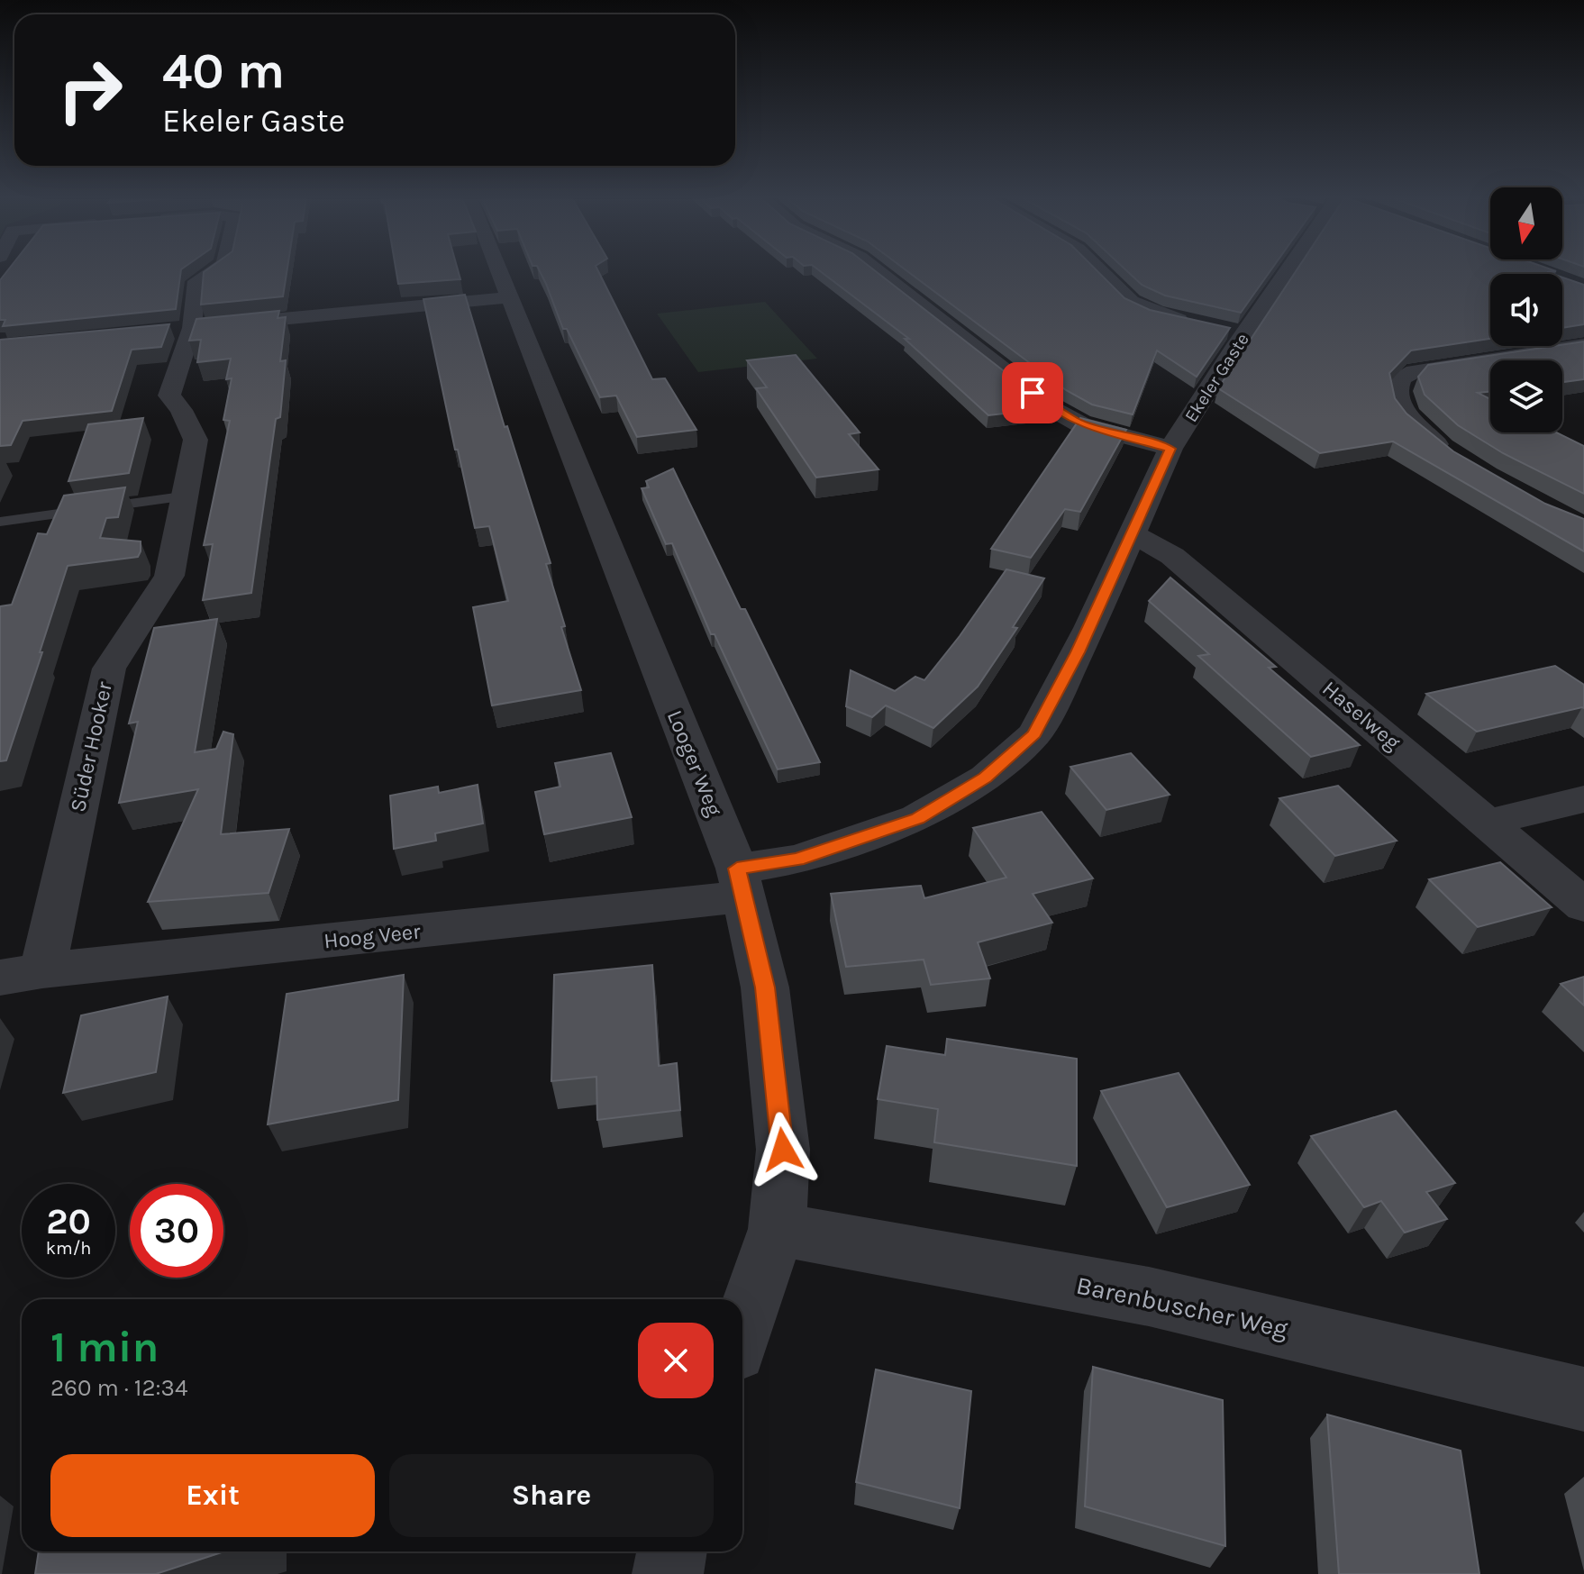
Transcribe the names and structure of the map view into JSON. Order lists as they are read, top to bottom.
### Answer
{
  "streets": {
    "street": [
      "Ekeler Gaste",
      "Haselweg",
      "Süder Hooker",
      "Looger Weg",
      "Hoog Veer",
      "Barenbuscher Weg"
    ]
  },
  "crossings": [
    ["Ekeler Gaste", "Haselweg"],
    ["Ekeler Gaste", "Looger Weg"],
    ["Ekeler Gaste", "Hoog Veer"],
    ["Süder Hooker", "Hoog Veer"],
    ["Looger Weg", "Hoog Veer"],
    ["Looger Weg", "Barenbuscher Weg"]
  ],
  "north": "bottom",
  "page": {
    "turn": ["40 m", "Ekeler Gaste"],
    "speed": "20 km/h",
    "limit": "30",
    "heading": ["1 min", "260 m · 12:34"],
    "buttons": ["Exit", "Share"]
  }
}
